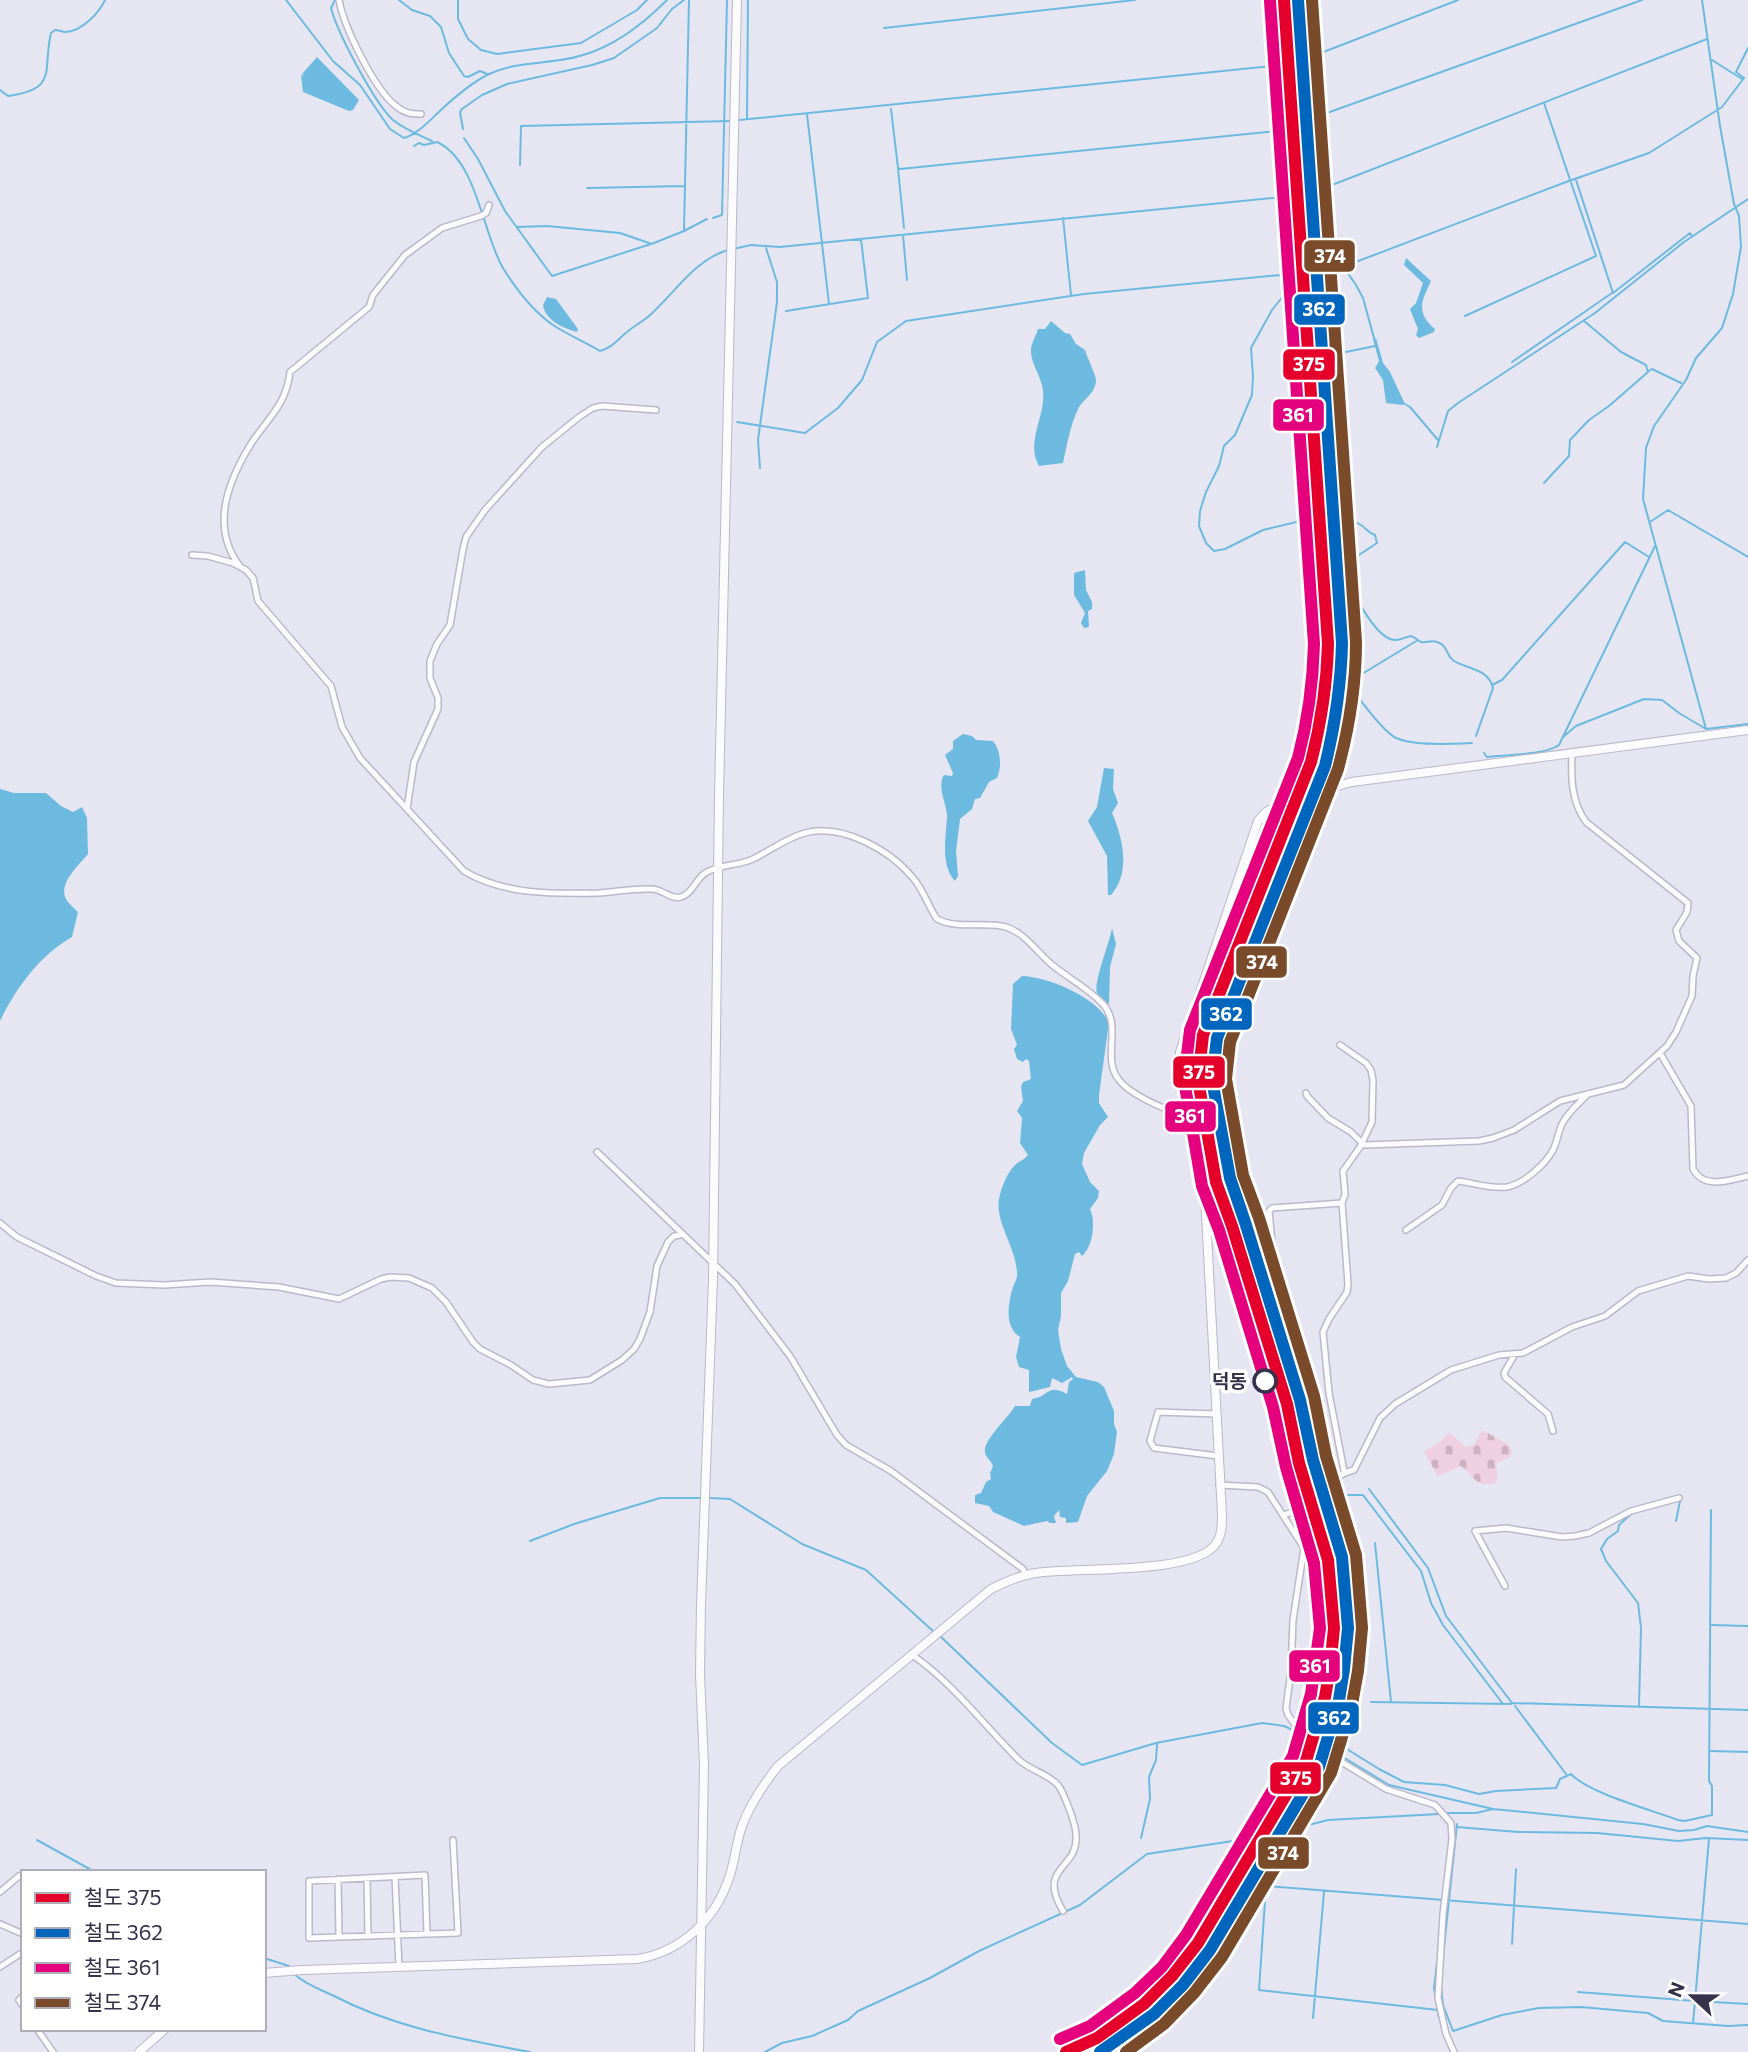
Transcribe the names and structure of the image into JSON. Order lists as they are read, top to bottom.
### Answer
{
  "places": ["덕동"],
  "lines": [
    "rail line 375",
    "rail line 362",
    "rail line 374",
    "rail line 361"
  ],
  "legend": [
    "철도 375",
    "철도 362",
    "철도 361",
    "철도 374"
  ],
  "north": "left"
}
